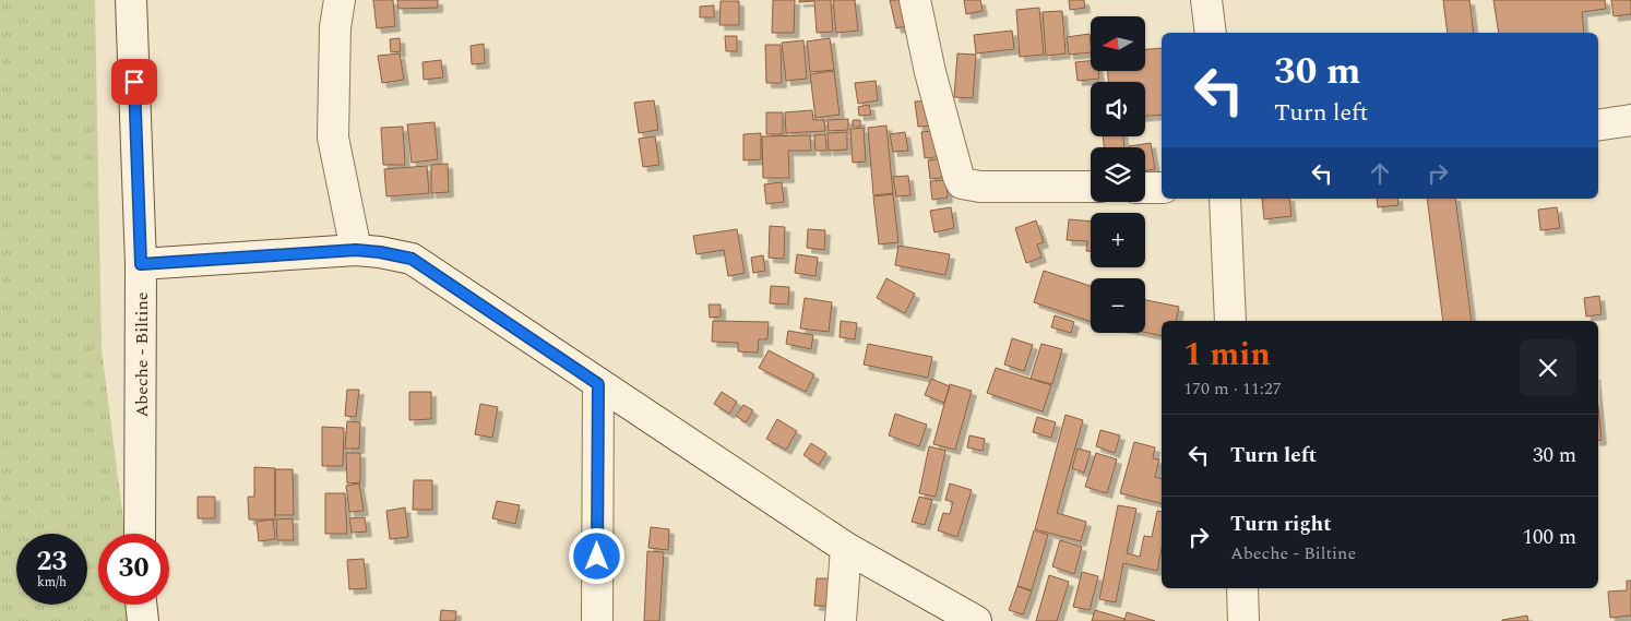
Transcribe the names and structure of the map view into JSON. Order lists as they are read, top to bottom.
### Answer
{
  "streets": {
    "street": ["Abeche - Biltine"]
  },
  "north": "left",
  "page": {
    "map_buttons": ["+", "−"],
    "turn": ["30 m", "Turn left"],
    "heading": ["1 min", "170 m · 11:27"],
    "list": [
      {
        "name": "Turn left",
        "value": "30 m"
      },
      {
        "name": "Turn right",
        "note": "Abeche - Biltine",
        "value": "100 m"
      }
    ],
    "speed": "23 km/h",
    "limit": "30"
  }
}
